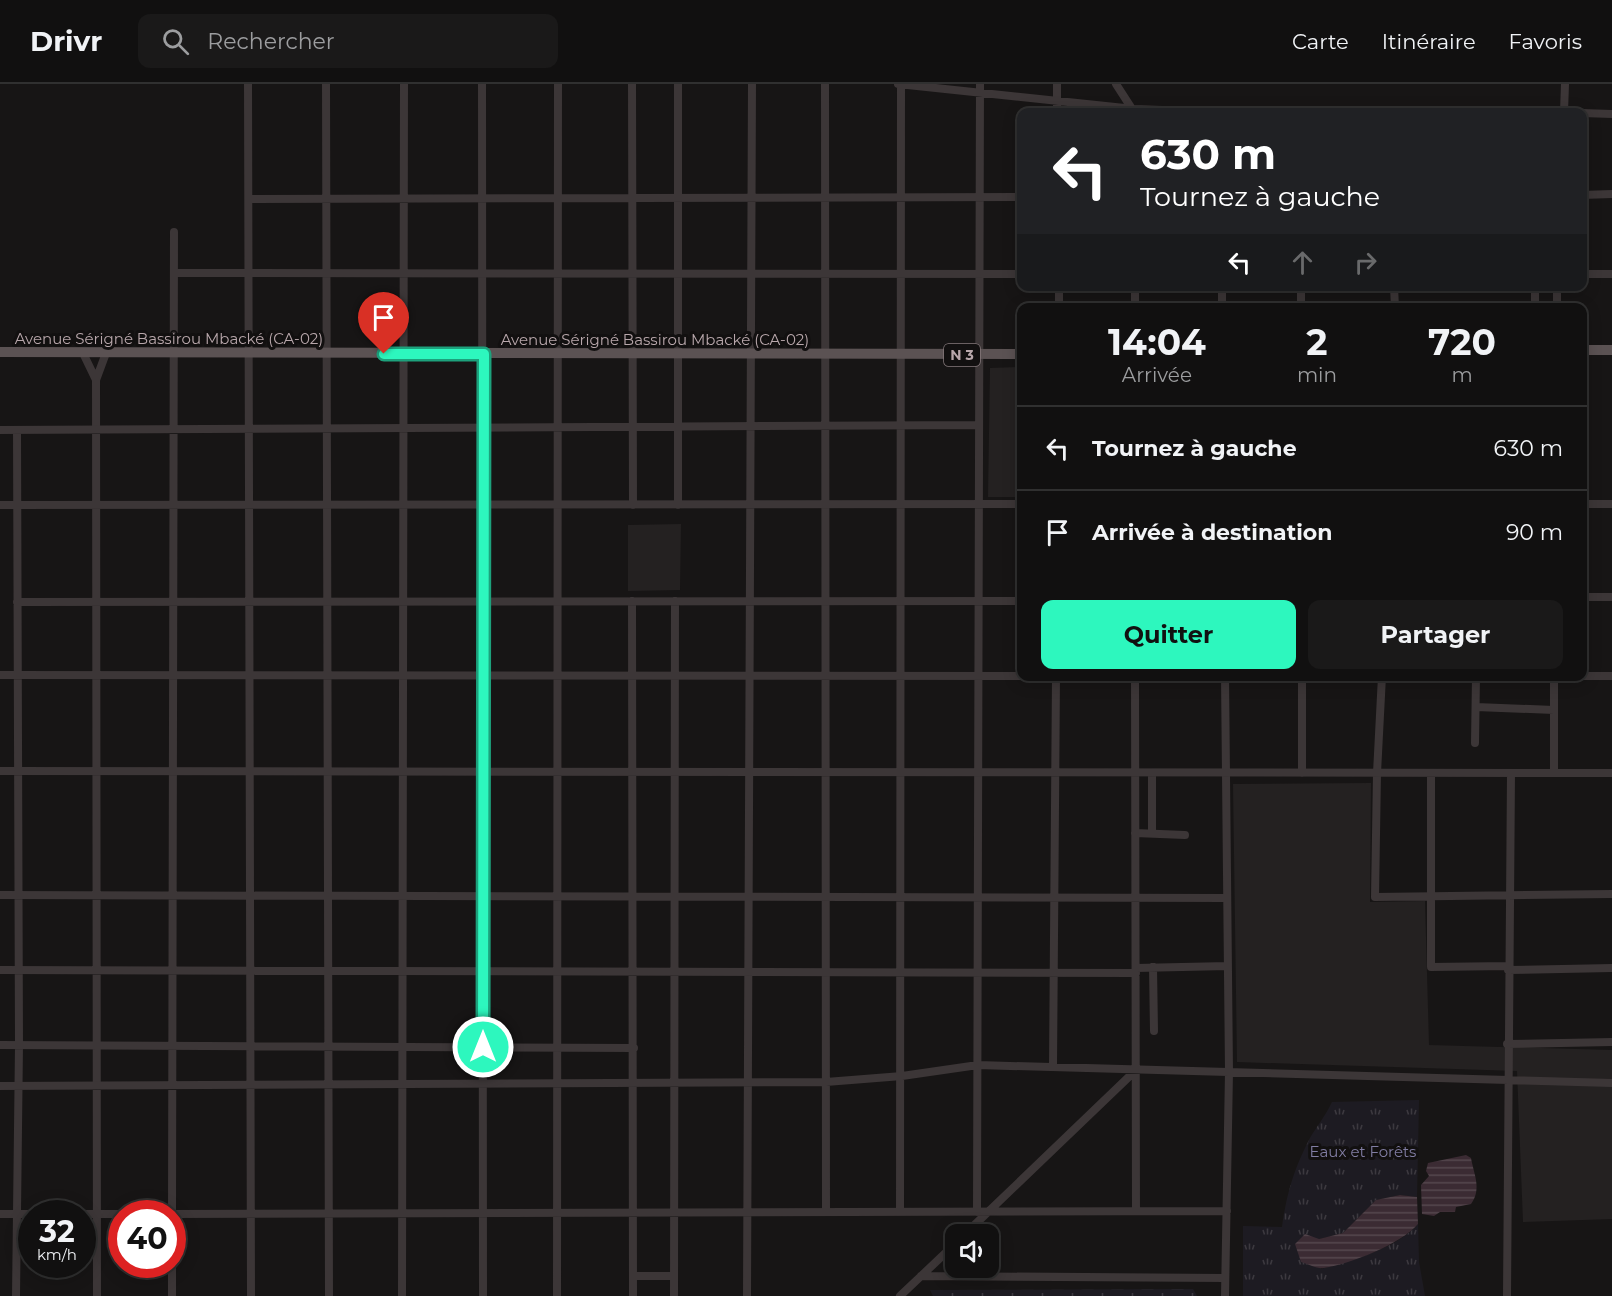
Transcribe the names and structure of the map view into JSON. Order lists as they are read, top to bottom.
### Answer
{
  "streets": {
    "main road": ["Avenue Sérigné Bassirou Mbacké (CA-02)", "N 3"]
  },
  "parks": ["Eaux et Forêts"],
  "page": {
    "header": "Drivr",
    "search": "Rechercher",
    "nav": ["Carte", "Itinéraire", "Favoris"],
    "turn": ["630 m", "Tournez à gauche"],
    "eta": [
      "14:04",
      "Arrivée",
      "2",
      "min",
      "720",
      "m"
    ],
    "list": [
      {
        "name": "Tournez à gauche",
        "value": "630 m"
      },
      {
        "name": "Arrivée à destination",
        "value": "90 m"
      }
    ],
    "buttons": ["Quitter", "Partager"],
    "speed": "32 km/h",
    "limit": "40"
  }
}
